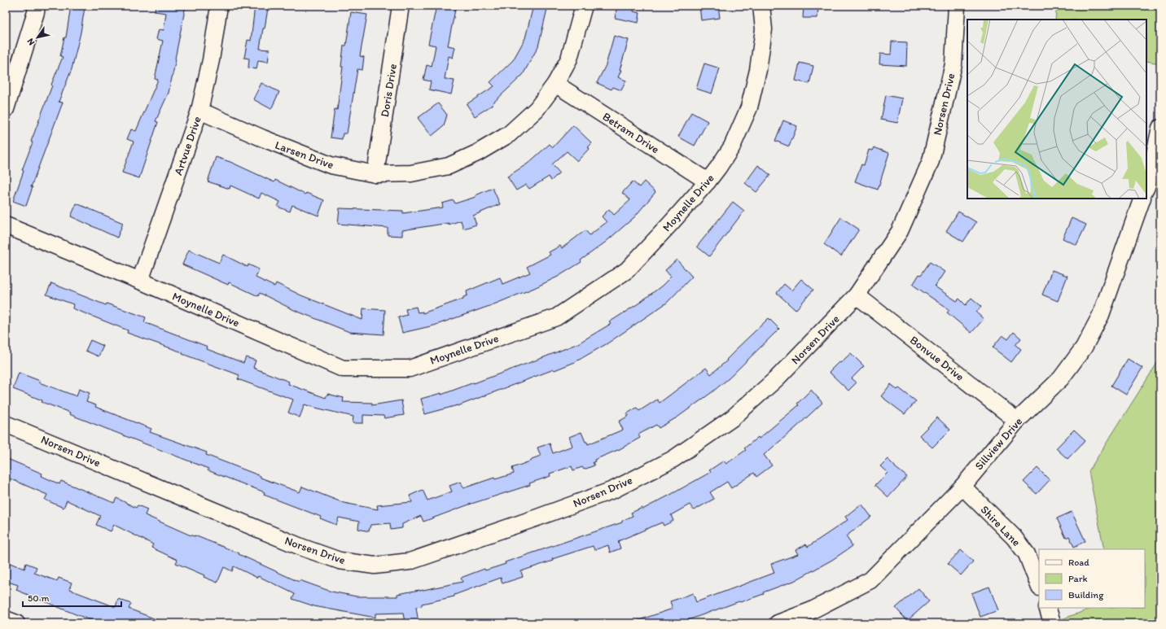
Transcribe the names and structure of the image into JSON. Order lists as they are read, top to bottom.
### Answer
{
  "streets": {
    "street": [
      "Doris Drive",
      "Norsen Drive",
      "Betram Drive",
      "Artvue Drive",
      "Larsen Drive",
      "Moynelle Drive",
      "Bonvue Drive",
      "Sillview Drive",
      "Shire Lane"
    ]
  },
  "crossings": [
    ["Doris Drive", "Larsen Drive"],
    ["Norsen Drive", "Bonvue Drive"],
    ["Betram Drive", "Larsen Drive"],
    ["Betram Drive", "Moynelle Drive"],
    ["Artvue Drive", "Larsen Drive"],
    ["Artvue Drive", "Moynelle Drive"],
    ["Bonvue Drive", "Sillview Drive"],
    ["Sillview Drive", "Shire Lane"]
  ],
  "legend": ["Road", "Park", "Building"],
  "scale_bar": "50 m",
  "north": "bottom left"
}
